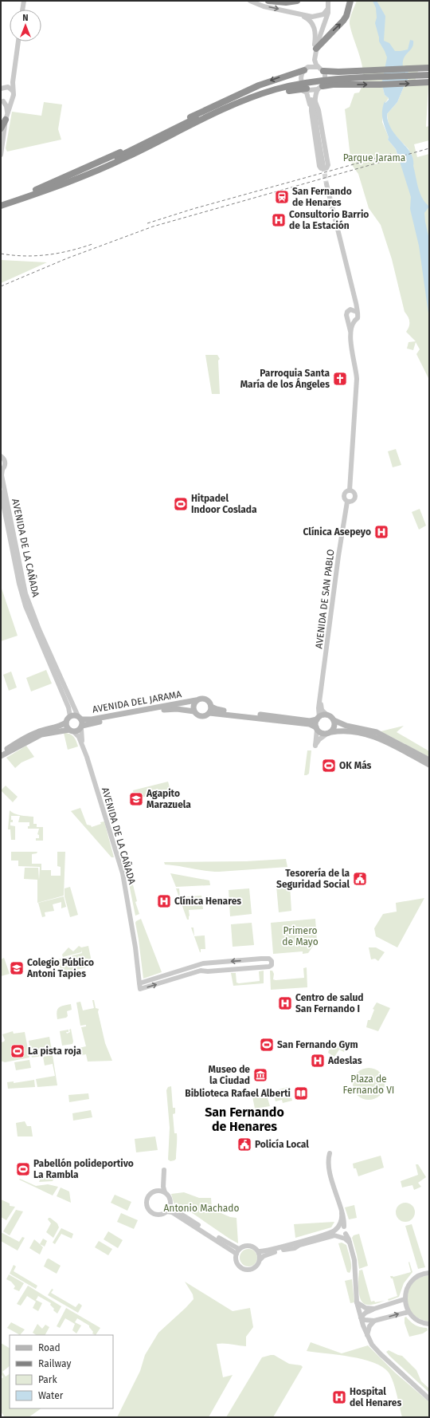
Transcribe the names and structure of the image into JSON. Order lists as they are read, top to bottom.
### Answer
{
  "streets": {
    "main road": ["AVENIDA DEL JARAMA"],
    "street": ["AVENIDA DE LA CAÑADA", "AVENIDA DE SAN PABLO"]
  },
  "crossings": [
    ["AVENIDA DE LA CAÑADA", "AVENIDA DEL JARAMA"]
  ],
  "districts": ["San Fernando de Henares"],
  "parks": [
    "Parque Jarama",
    "Primero de Mayo",
    "Plaza de Fernando VI",
    "Antonio Machado"
  ],
  "places": {
    "station": ["San Fernando de Henares"],
    "hospital": [
      "Consultorio Barrio de la Estación",
      "Clínica Asepeyo",
      "Clínica Henares",
      "Centro de salud San Fernando I",
      "Adeslas",
      "Hospital del Henares"
    ],
    "church": ["Parroquia Santa María de los Ángeles"],
    "sports": [
      "Hitpadel Indoor Coslada",
      "OK Más",
      "San Fernando Gym",
      "La pista roja",
      "Pabellón polideportivo La Rambla"
    ],
    "school or university": ["Agapito Marazuela", "Colegio Público Antoni Tapies"],
    "public building": ["Tesorería de la Seguridad Social", "Policía Local"],
    "museum": ["Museo de la Ciudad"],
    "library": ["Biblioteca Rafael Alberti"]
  },
  "legend": [
    "Road",
    "Railway",
    "Park",
    "Water"
  ],
  "north": "top"
}
